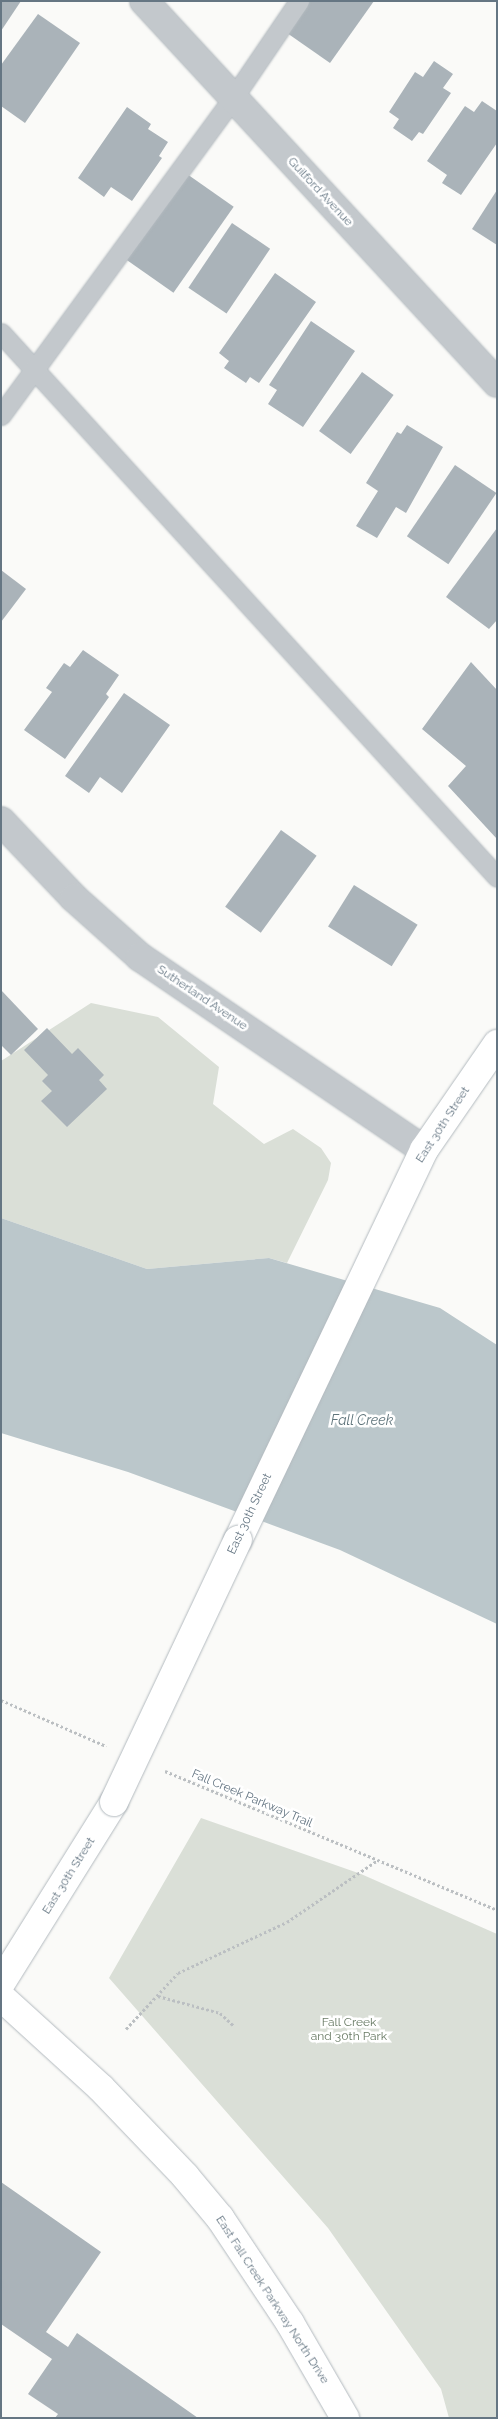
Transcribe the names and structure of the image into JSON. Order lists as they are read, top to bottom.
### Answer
{
  "streets": {
    "main road": ["East 30th Street", "East Fall Creek Parkway North Drive"],
    "street": ["Guilford Avenue", "Sutherland Avenue"],
    "path": ["Fall Creek Parkway Trail"]
  },
  "crossings": [
    ["Sutherland Avenue", "East 30th Street"]
  ],
  "water": ["Fall Creek"],
  "parks": ["Fall Creek and 30th Park"]
}
